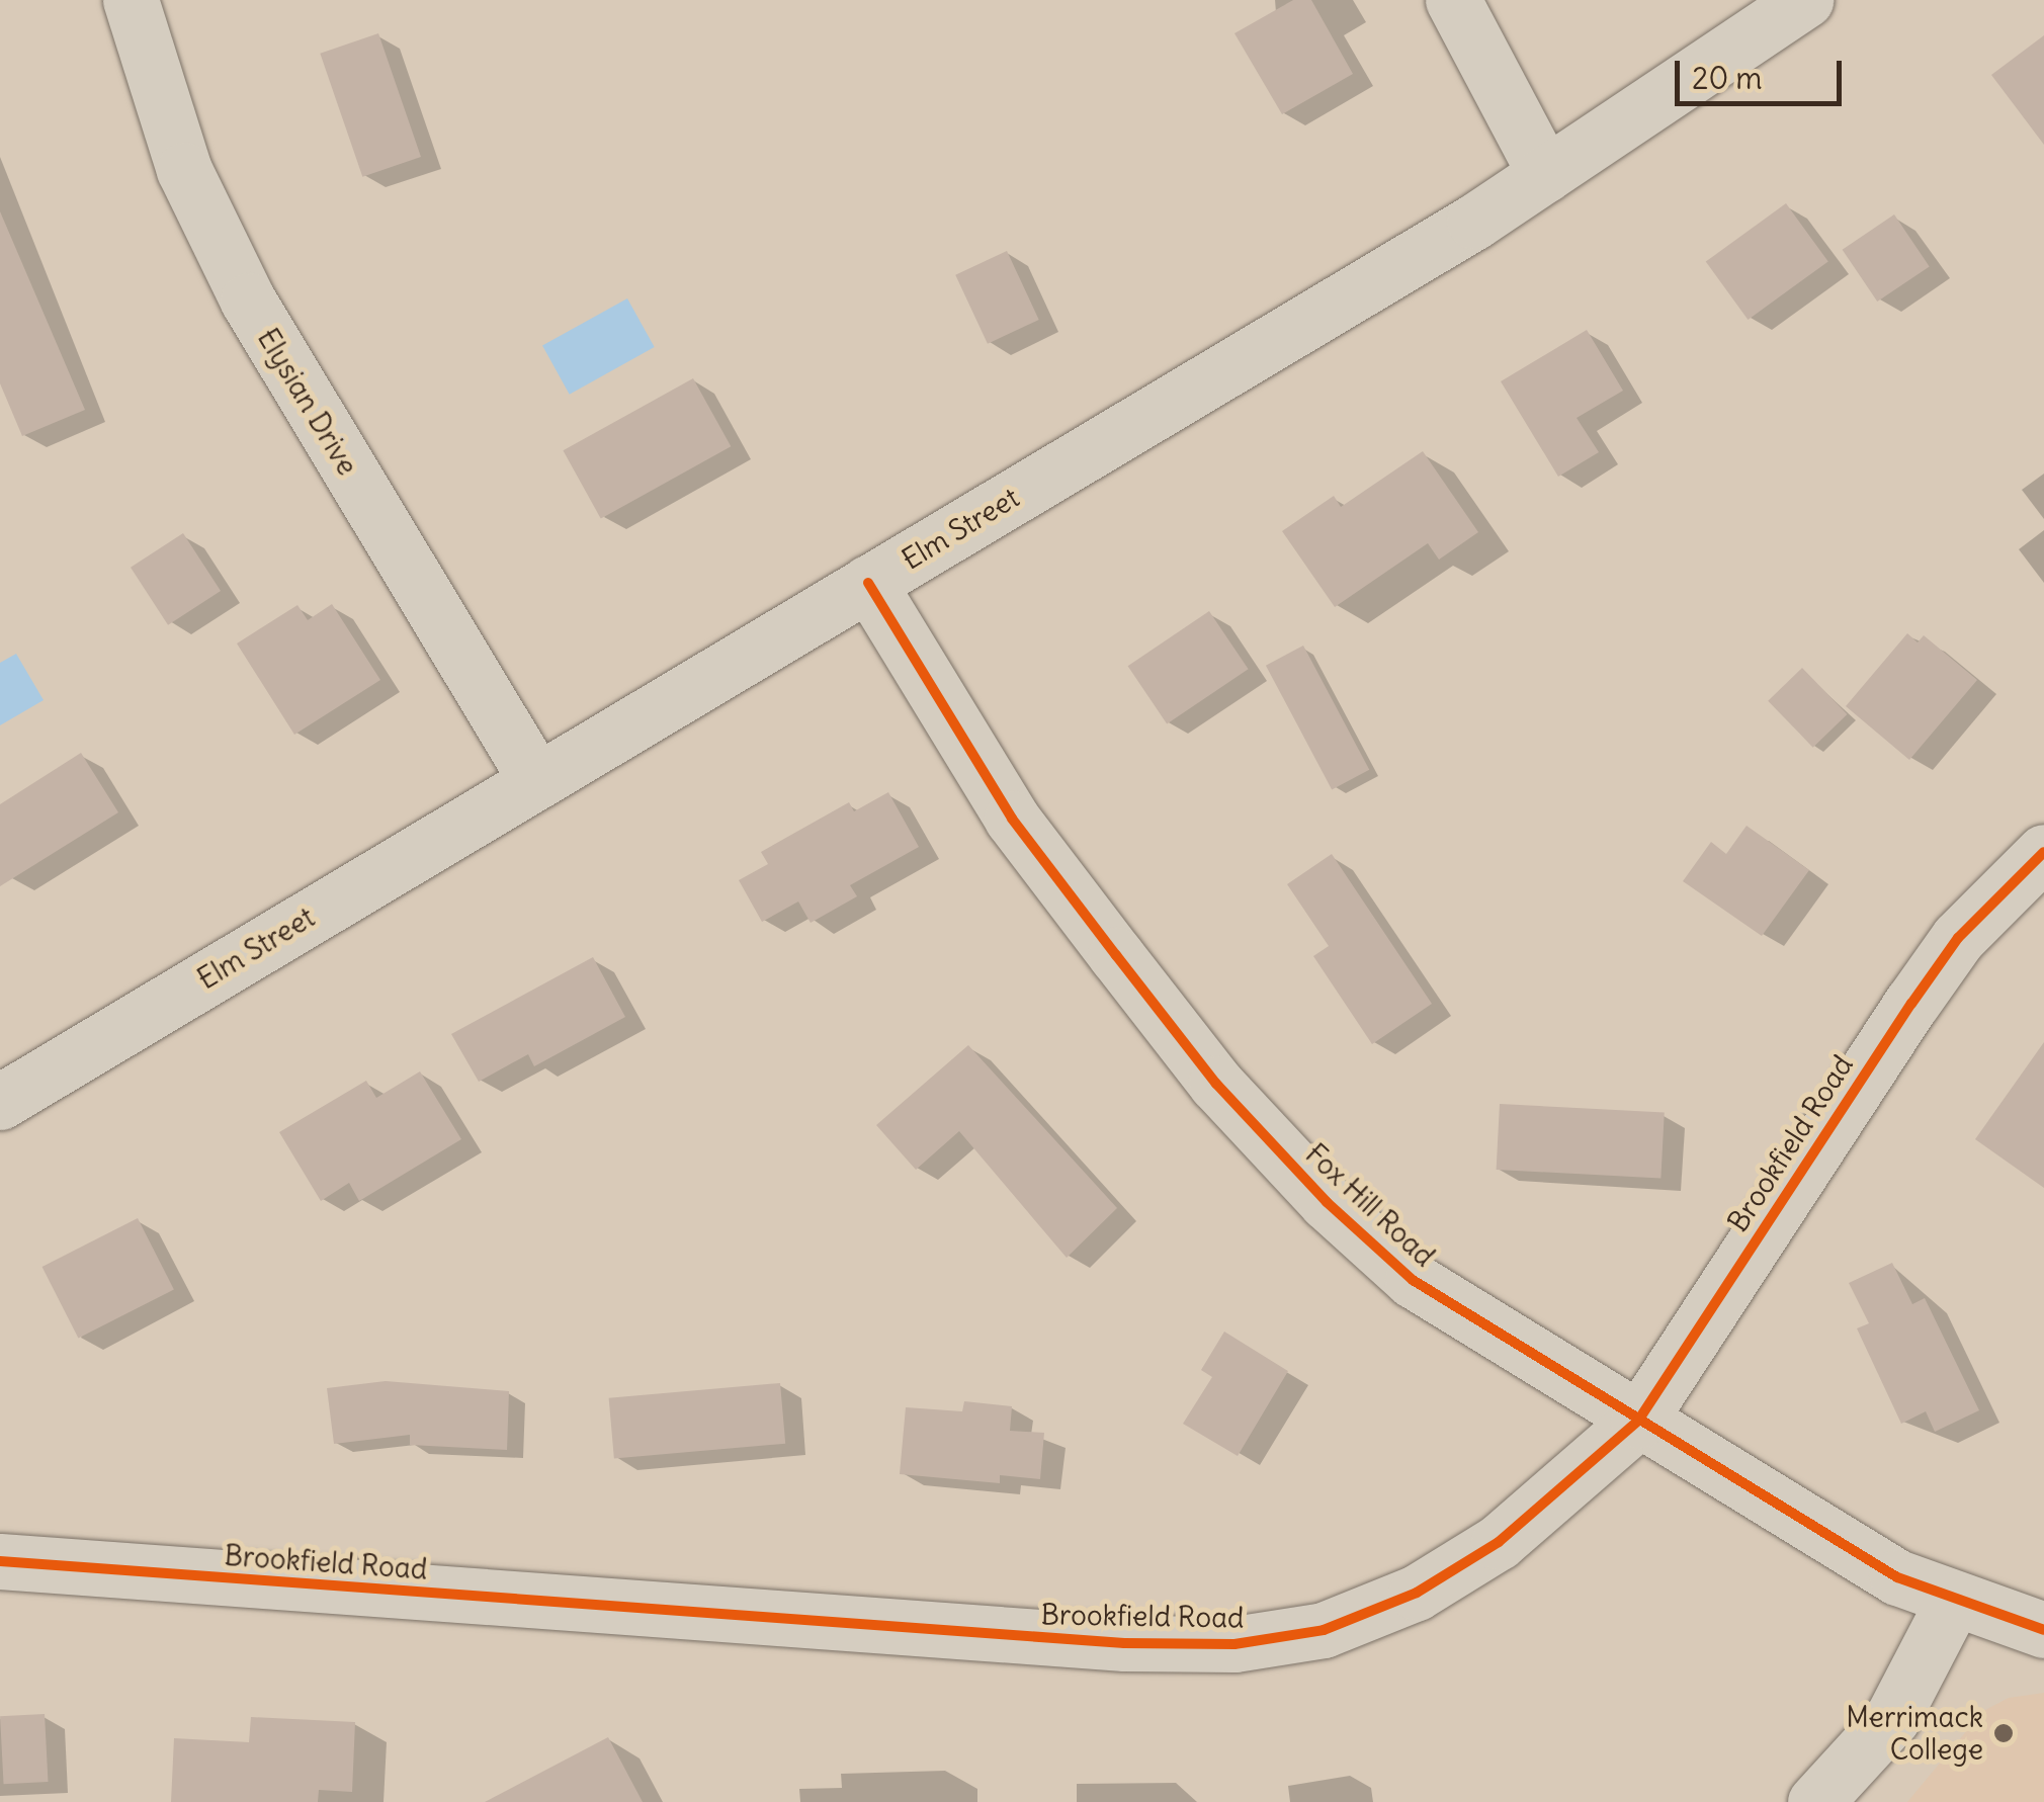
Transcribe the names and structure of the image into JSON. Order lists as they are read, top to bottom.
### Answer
{
  "streets": {
    "street": [
      "Elysian Drive",
      "Elm Street",
      "Brookfield Road",
      "Fox Hill Road"
    ]
  },
  "crossings": [
    ["Elysian Drive", "Elm Street"],
    ["Elm Street", "Fox Hill Road"],
    ["Brookfield Road", "Fox Hill Road"]
  ],
  "places": ["Merrimack College"],
  "scale_bar": "20 m"
}
